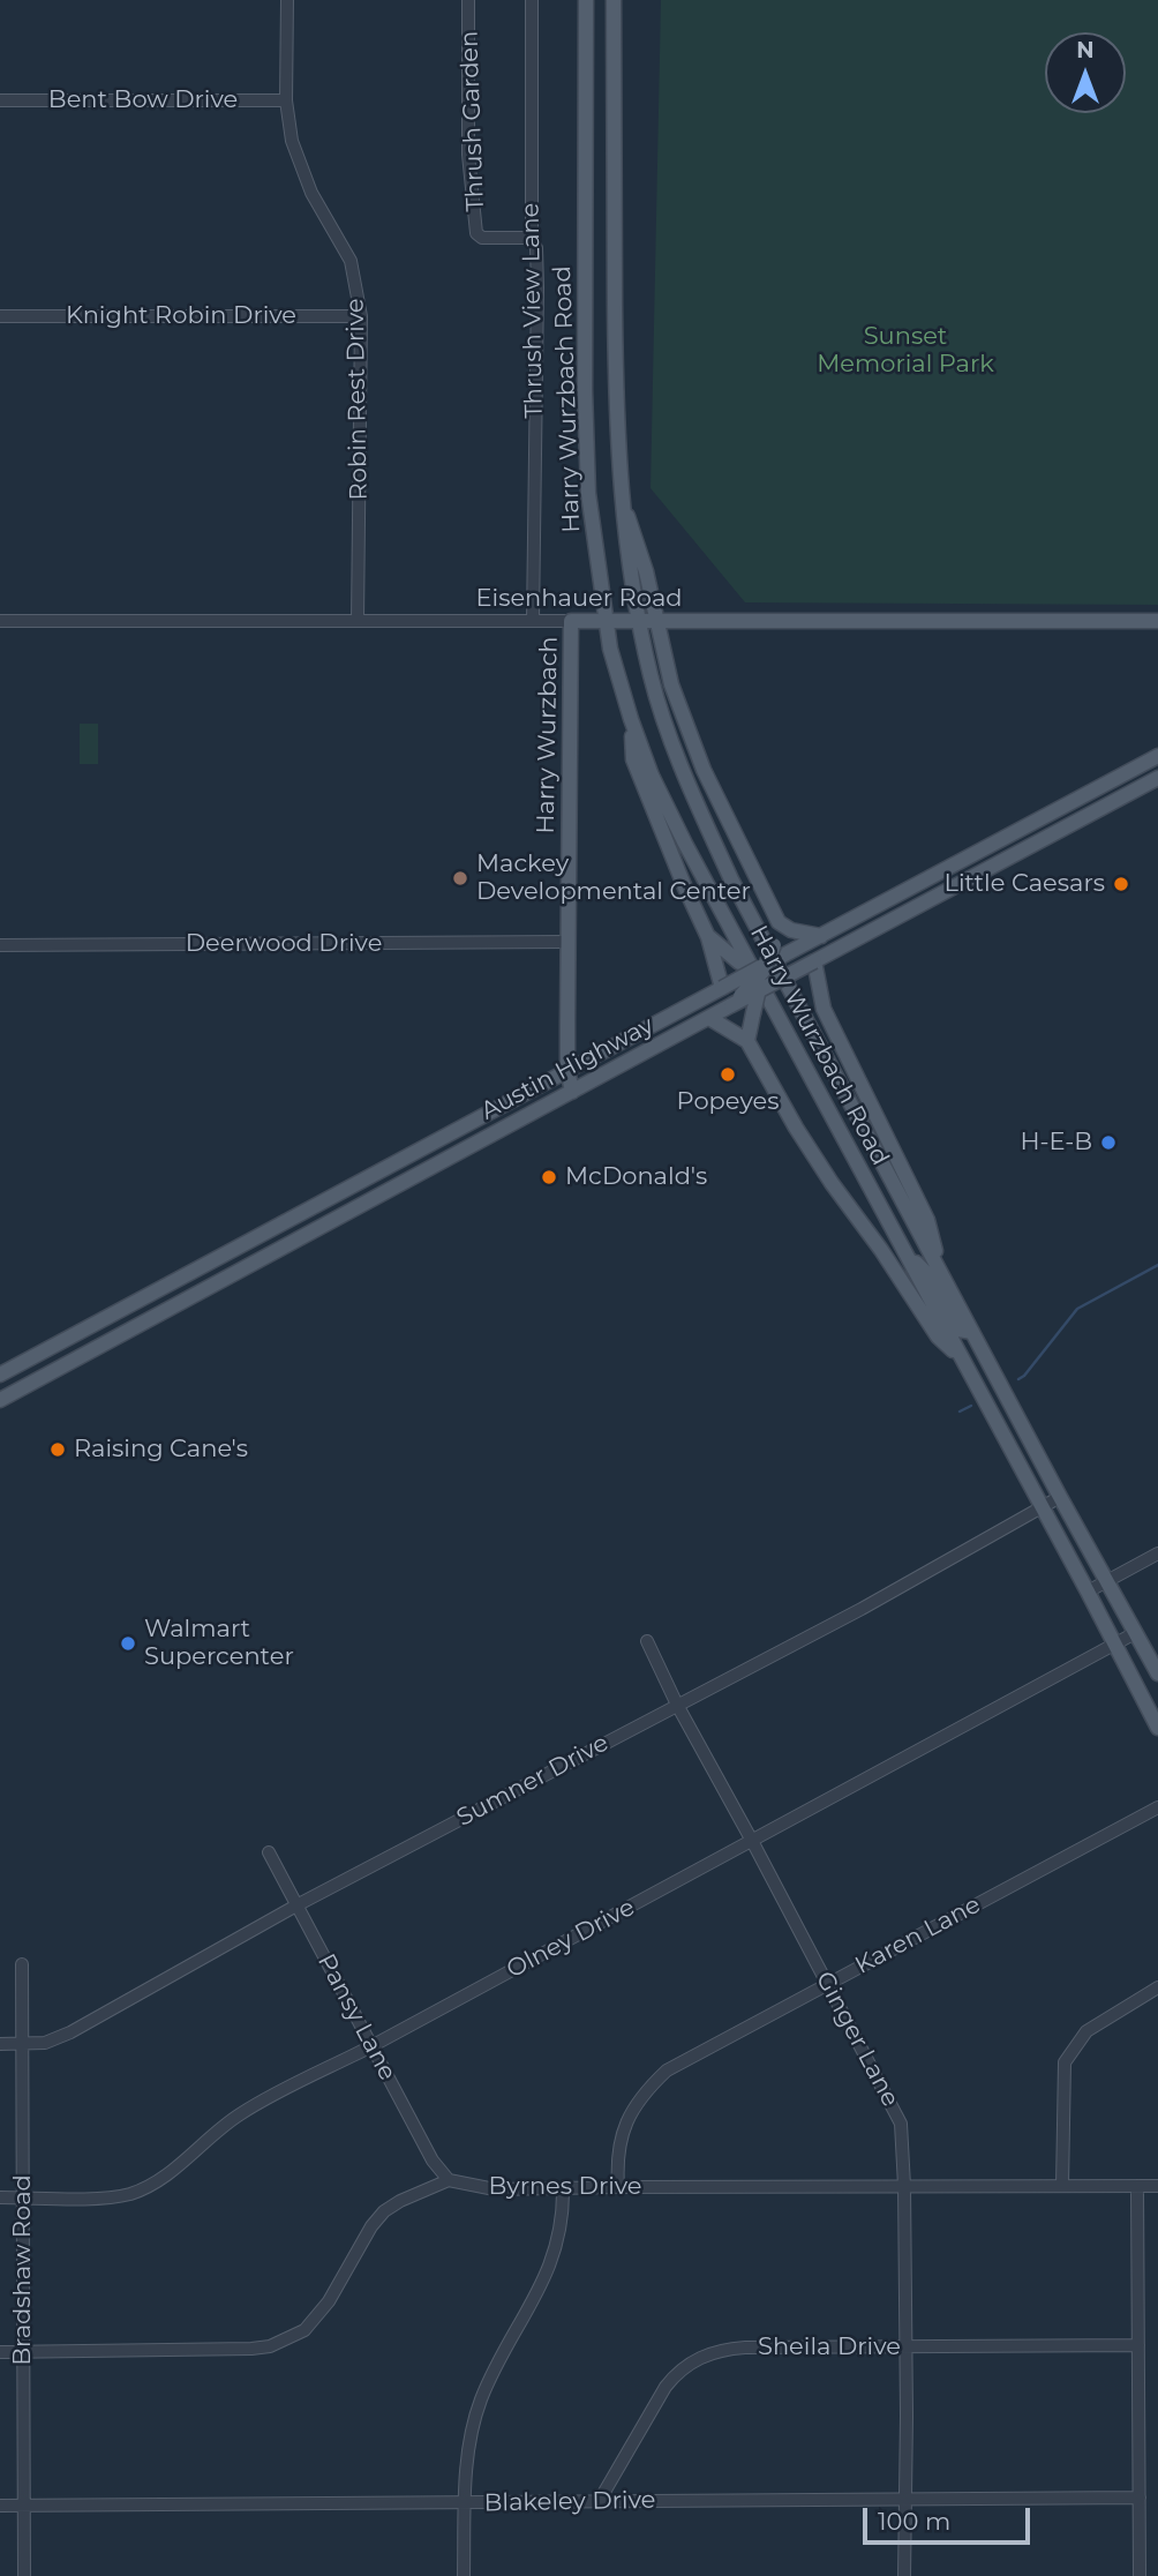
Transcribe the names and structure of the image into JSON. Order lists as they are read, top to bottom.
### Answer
{
  "streets": {
    "main road": [
      "Harry Wurzbach Road",
      "Eisenhauer Road",
      "Harry Wurzbach",
      "Austin Highway"
    ],
    "street": [
      "Bent Bow Drive",
      "Thrush Garden",
      "Thrush View Lane",
      "Knight Robin Drive",
      "Robin Rest Drive",
      "Deerwood Drive",
      "Sumner Drive",
      "Karen Lane",
      "Olney Drive",
      "Pansy Lane",
      "Ginger Lane",
      "Byrnes Drive",
      "Bradshaw Road",
      "Sheila Drive",
      "Blakeley Drive"
    ]
  },
  "crossings": [
    ["Bent Bow Drive", "Robin Rest Drive"],
    ["Thrush Garden", "Thrush View Lane"],
    ["Thrush View Lane", "Eisenhauer Road"],
    ["Knight Robin Drive", "Robin Rest Drive"],
    ["Robin Rest Drive", "Eisenhauer Road"],
    ["Harry Wurzbach Road", "Eisenhauer Road"],
    ["Harry Wurzbach Road", "Sumner Drive"],
    ["Harry Wurzbach Road", "Olney Drive"],
    ["Eisenhauer Road", "Harry Wurzbach"],
    ["Harry Wurzbach", "Deerwood Drive"],
    ["Harry Wurzbach", "Austin Highway"],
    ["Sumner Drive", "Pansy Lane"],
    ["Sumner Drive", "Ginger Lane"],
    ["Sumner Drive", "Bradshaw Road"],
    ["Karen Lane", "Ginger Lane"],
    ["Karen Lane", "Byrnes Drive"],
    ["Olney Drive", "Pansy Lane"],
    ["Olney Drive", "Ginger Lane"],
    ["Olney Drive", "Bradshaw Road"],
    ["Pansy Lane", "Byrnes Drive"],
    ["Ginger Lane", "Byrnes Drive"],
    ["Ginger Lane", "Sheila Drive"],
    ["Ginger Lane", "Blakeley Drive"],
    ["Bradshaw Road", "Blakeley Drive"],
    ["Sheila Drive", "Blakeley Drive"]
  ],
  "parks": ["Sunset Memorial Park"],
  "places": [
    "Mackey Developmental Center",
    "Little Caesars",
    "Popeyes",
    "H-E-B",
    "McDonald's",
    "Raising Cane's",
    "Walmart Supercenter"
  ],
  "scale_bar": "100 m",
  "north": "top"
}
